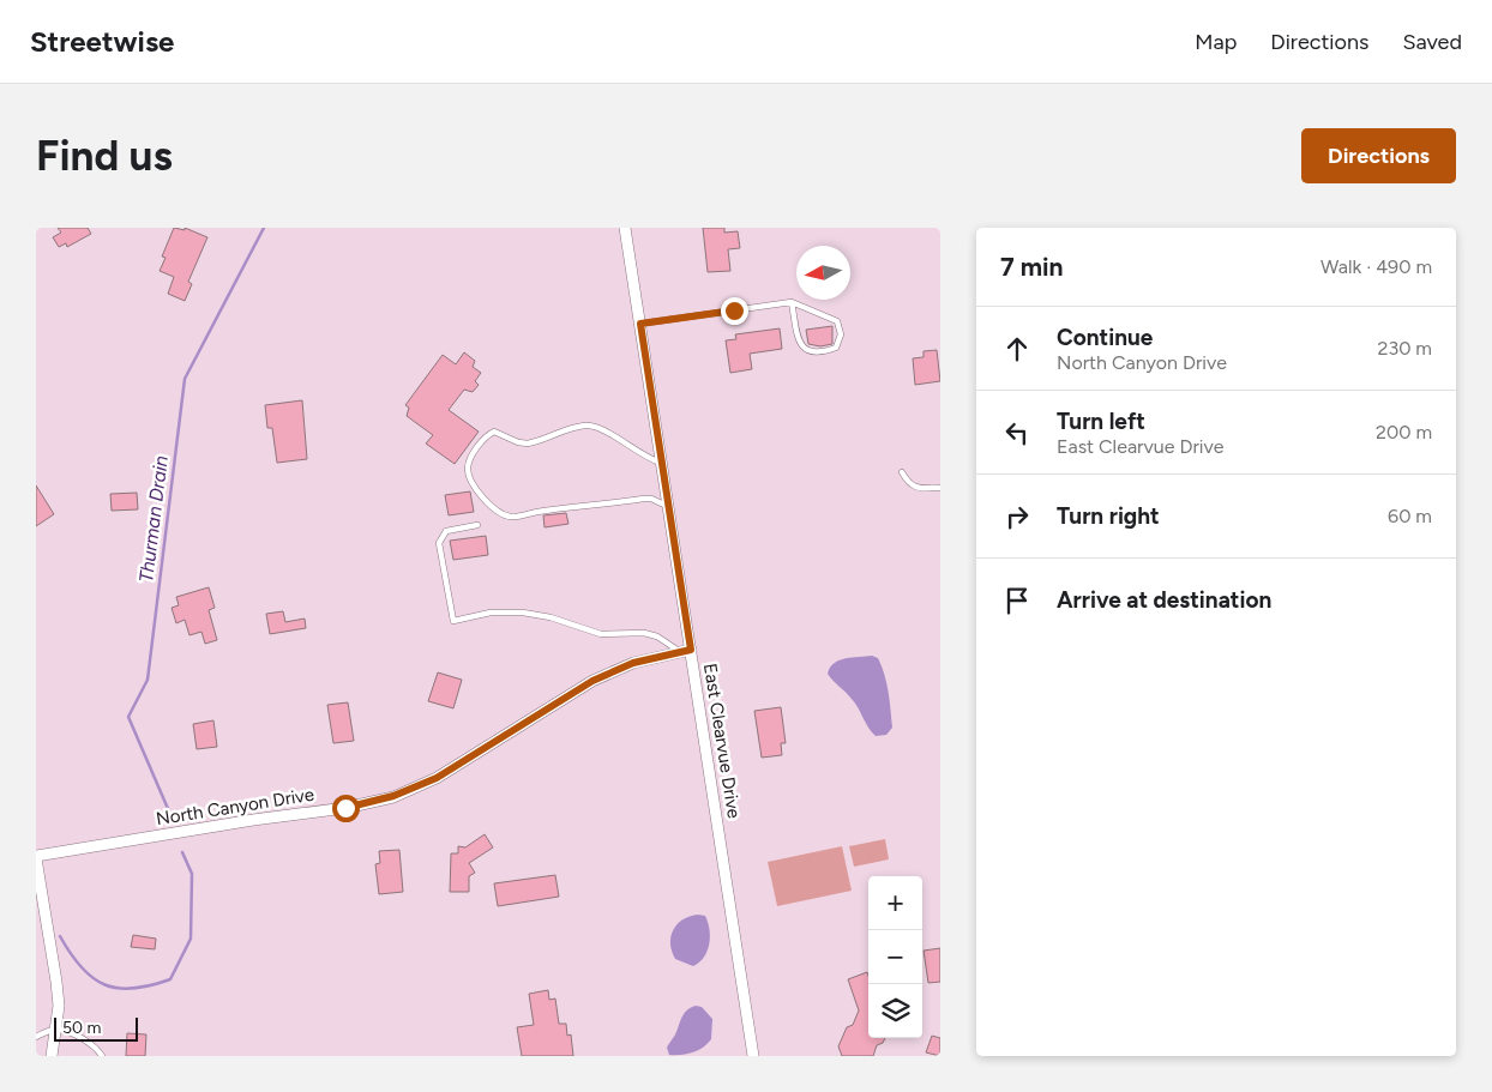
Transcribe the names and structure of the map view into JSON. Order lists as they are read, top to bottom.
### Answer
{
  "streets": {
    "street": ["East Clearvue Drive", "North Canyon Drive"]
  },
  "crossings": [
    ["East Clearvue Drive", "North Canyon Drive"]
  ],
  "water": ["Thurman Drain"],
  "scale_bar": "50 m",
  "north": "left",
  "page": {
    "header": "Streetwise",
    "nav": ["Map", "Directions", "Saved"],
    "buttons": "Directions",
    "title": "Find us",
    "heading": ["7 min", "Walk · 490 m"],
    "list": [
      ["Continue", "North Canyon Drive", "230 m"],
      ["Turn left", "East Clearvue Drive", "200 m"],
      ["Turn right", "60 m"],
      "Arrive at destination"
    ],
    "map_buttons": ["+", "−"],
    "scale": "50 m"
  }
}
